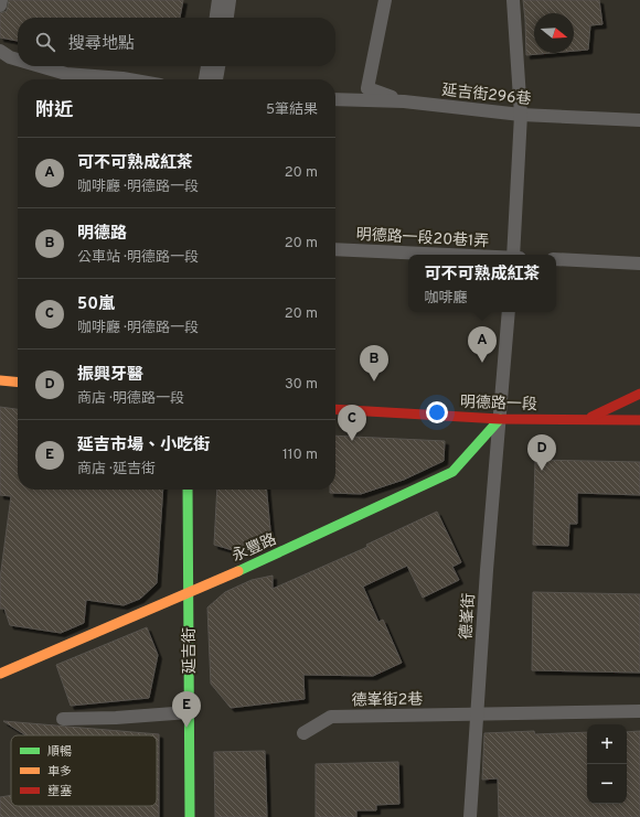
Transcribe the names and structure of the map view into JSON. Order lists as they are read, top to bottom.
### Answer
{
  "streets": {
    "street": ["明德路一段", "永豐路", "延吉街"],
    "lane": [
      "延吉街296巷",
      "明德路一段20巷1弄",
      "德峯街",
      "德峯街2巷"
    ]
  },
  "crossings": [
    ["明德路一段", "永豐路"],
    ["明德路一段", "德峯街"],
    ["永豐路", "德峯街"],
    ["永豐路", "延吉街"],
    ["德峯街", "德峯街2巷"]
  ],
  "legend": ["順暢", "車多", "壅塞"],
  "north": "right",
  "page": {
    "search": "搜尋地點",
    "heading": ["附近", "5筆結果"],
    "list": [
      {
        "mark": "A",
        "name": "可不可熟成紅茶",
        "note": "咖啡廳 · 明德路一段",
        "value": "20 m"
      },
      {
        "mark": "B",
        "name": "明德路",
        "note": "公車站 · 明德路一段",
        "value": "20 m"
      },
      {
        "mark": "C",
        "name": "50嵐",
        "note": "咖啡廳 · 明德路一段",
        "value": "20 m"
      },
      {
        "mark": "D",
        "name": "振興牙醫",
        "note": "商店 · 明德路一段",
        "value": "30 m"
      },
      {
        "mark": "E",
        "name": "延吉市場、小吃街",
        "note": "商店 · 延吉街",
        "value": "110 m"
      }
    ],
    "popup": ["可不可熟成紅茶", "咖啡廳"],
    "pins": [
      "A",
      "B",
      "C",
      "D",
      "E"
    ],
    "map_buttons": ["+", "−"]
  }
}
